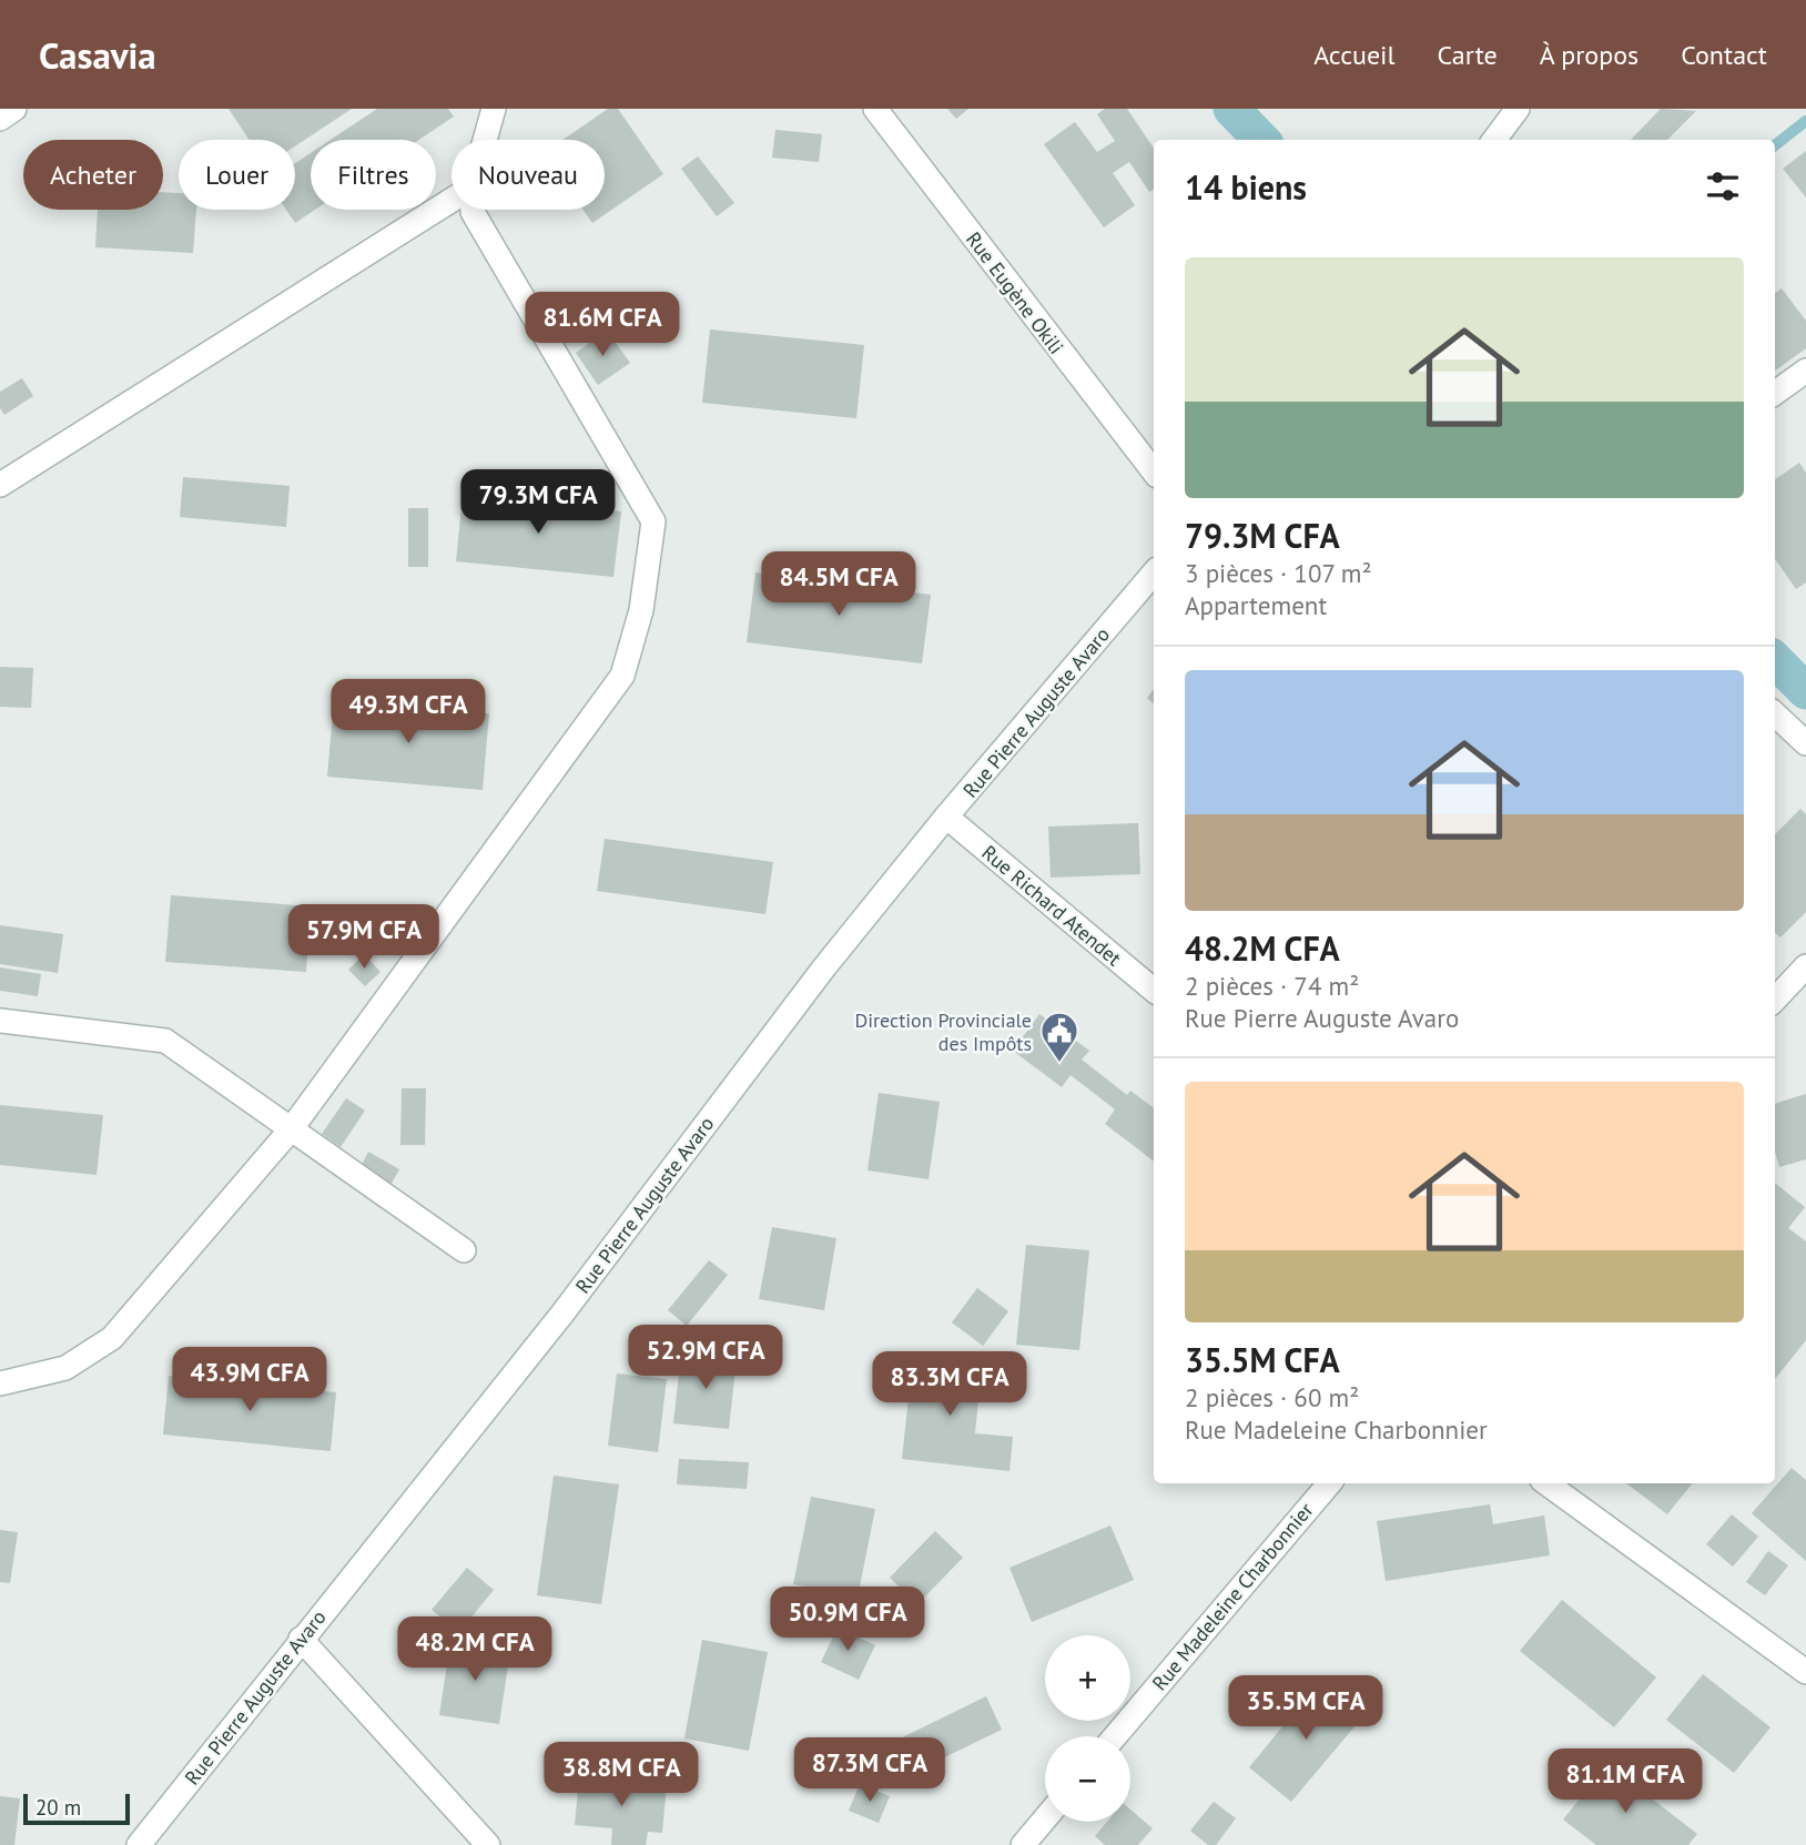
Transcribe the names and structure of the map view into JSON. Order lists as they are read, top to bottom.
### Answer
{
  "streets": {
    "street": [
      "Rue Eugène Okili",
      "Rue Pierre Auguste Avaro",
      "Rue Richard Atendet",
      "Rue Madeleine Charbonnier"
    ]
  },
  "crossings": [
    ["Rue Pierre Auguste Avaro", "Rue Richard Atendet"]
  ],
  "places": {
    "public building": ["Direction Provinciale des Impôts"]
  },
  "scale_bar": "20 m",
  "page": {
    "header": "Casavia",
    "nav": [
      "Accueil",
      "Carte",
      "À propos",
      "Contact"
    ],
    "chip": [
      "Acheter",
      "Louer",
      "Filtres",
      "Nouveau"
    ],
    "heading": "14 biens",
    "list": [
      {
        "name": "79.3M CFA",
        "note": "3 pièces · 107 m² · Appartement"
      },
      {
        "name": "48.2M CFA",
        "note": "2 pièces · 74 m² · Rue Pierre Auguste Avaro"
      },
      {
        "name": "35.5M CFA",
        "note": "2 pièces · 60 m² · Rue Madeleine Charbonnier"
      }
    ],
    "price": [
      "81.6M CFA",
      "79.3M CFA",
      "84.5M CFA",
      "49.3M CFA",
      "57.9M CFA",
      "52.9M CFA",
      "43.9M CFA",
      "83.3M CFA",
      "50.9M CFA",
      "48.2M CFA",
      "35.5M CFA",
      "87.3M CFA",
      "38.8M CFA",
      "81.1M CFA"
    ],
    "map_buttons": ["+", "−"],
    "scale": "20 m"
  }
}
